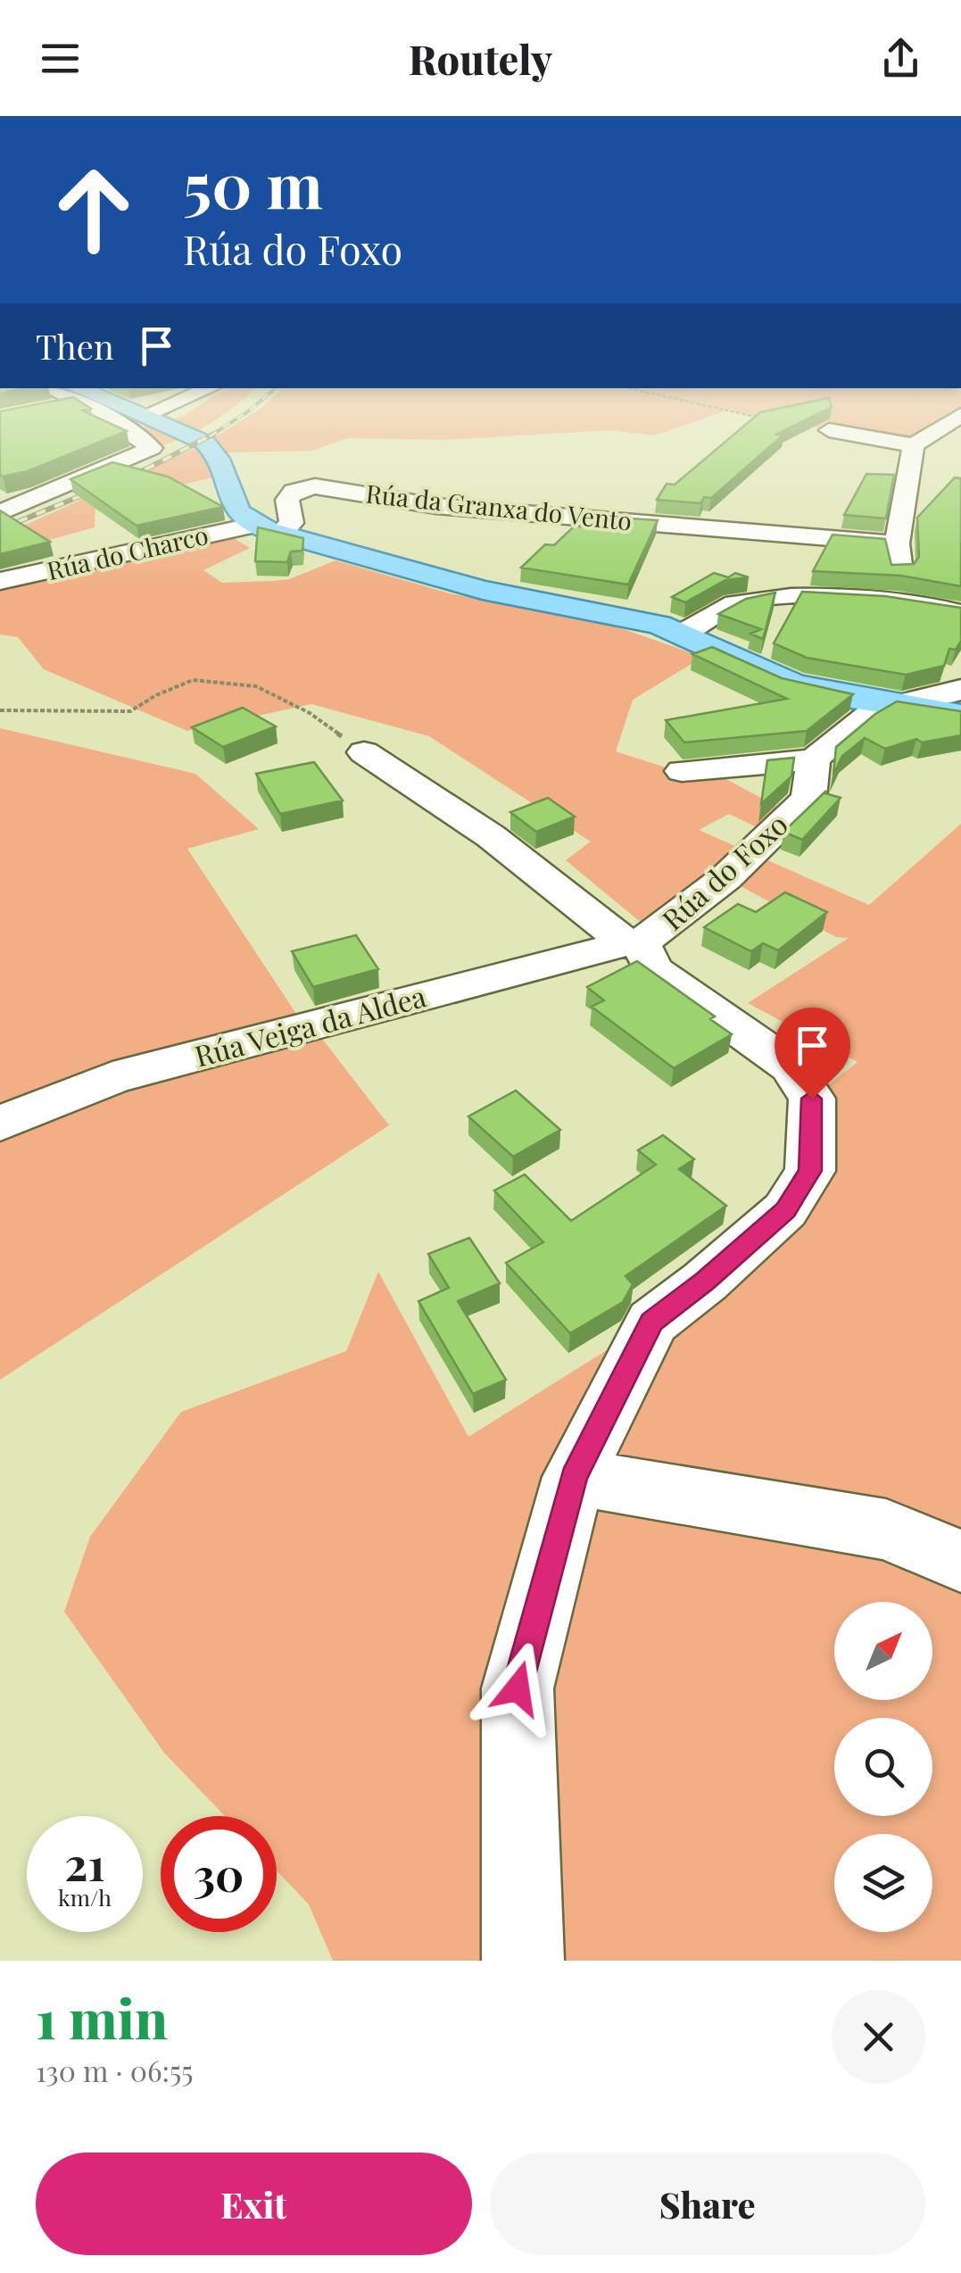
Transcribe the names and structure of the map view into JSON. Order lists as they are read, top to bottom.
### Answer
{
  "streets": {
    "street": [
      "Rúa da Granxa do Vento",
      "Rúa do Charco",
      "Rúa do Foxo",
      "Rúa Veiga da Aldea"
    ]
  },
  "crossings": [
    ["Rúa da Granxa do Vento", "Rúa do Charco"],
    ["Rúa do Foxo", "Rúa Veiga da Aldea"]
  ],
  "north": "top right",
  "page": {
    "header": "Routely",
    "turn": ["50 m", "Rúa do Foxo"],
    "then": "Then",
    "speed": "21 km/h",
    "limit": "30",
    "heading": ["1 min", "130 m · 06:55"],
    "buttons": ["Exit", "Share"]
  }
}
